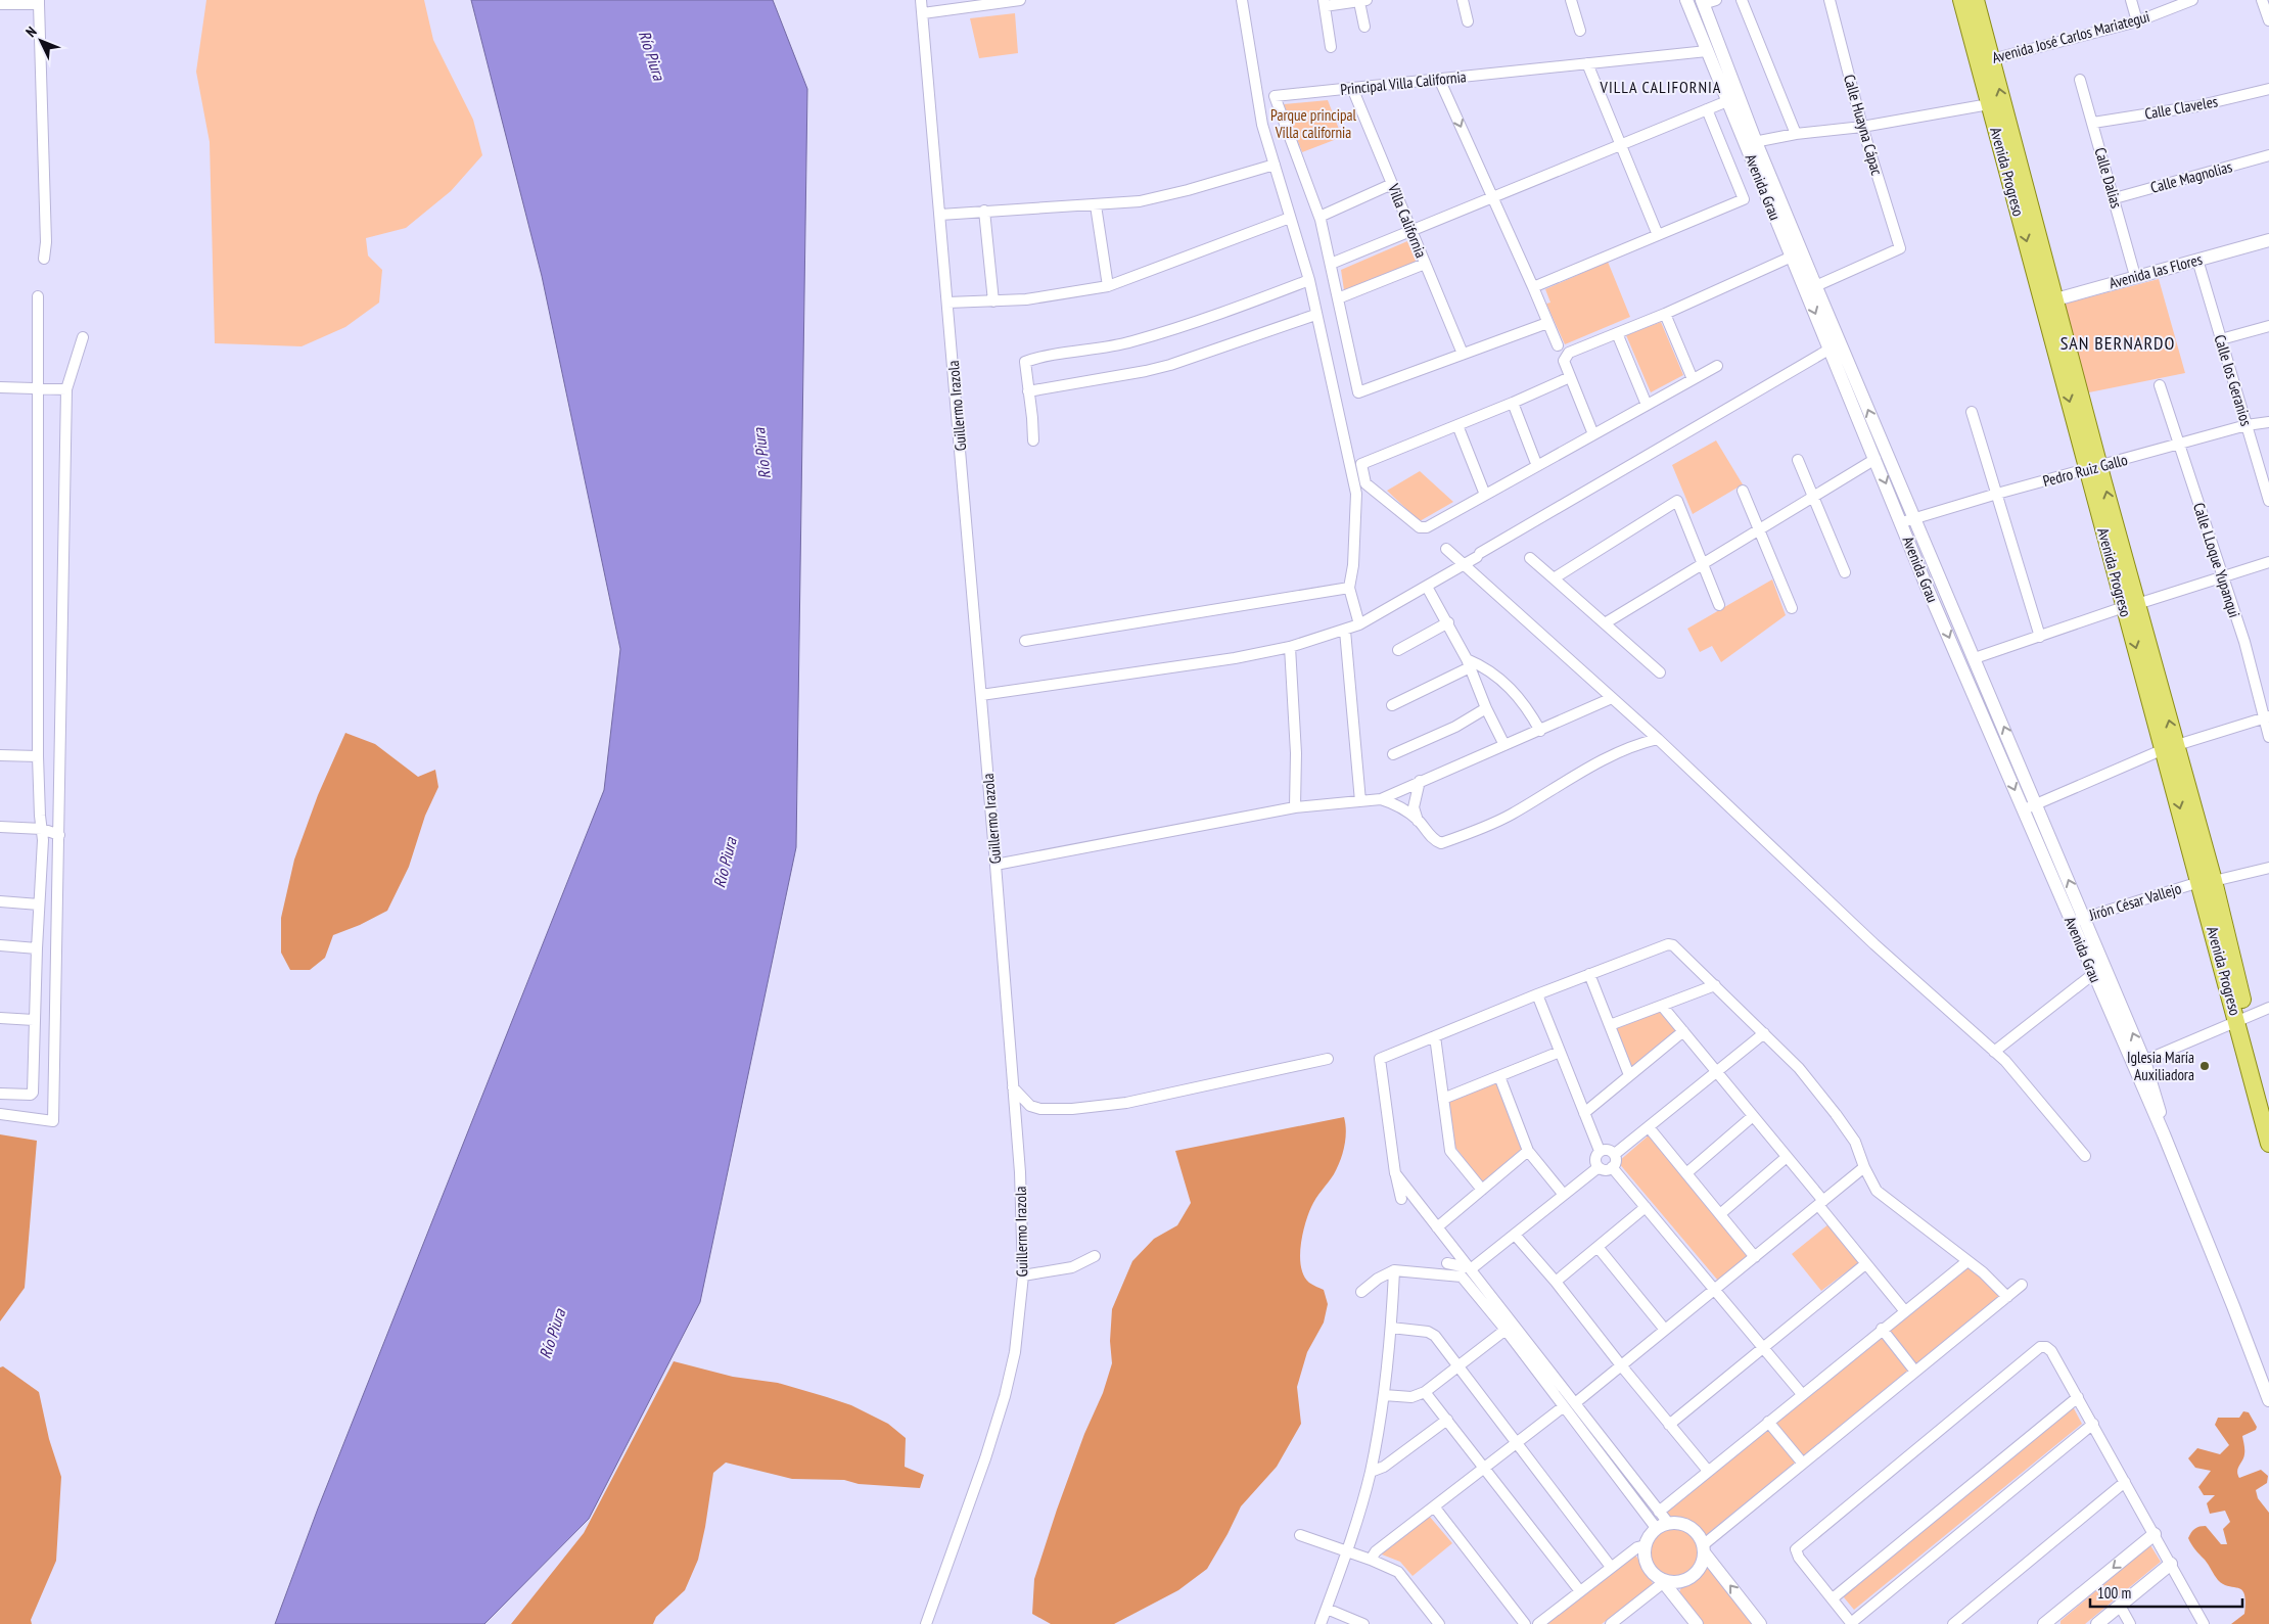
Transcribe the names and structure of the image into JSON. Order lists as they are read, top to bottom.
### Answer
{
  "streets": {
    "main road": ["Avenida Progreso"],
    "street": [
      "Avenida José Carlos Mariategui",
      "Principal Villa California",
      "Calle Claveles",
      "Calle Huayna Cápac",
      "Calle Magnolias",
      "Calle Dalias",
      "Avenida Grau",
      "Villa California",
      "Avenida las Flores",
      "Calle los Geranios",
      "Guillermo Irazola",
      "Pedro Ruiz Gallo",
      "Calle LLoque Yupanqui",
      "Jirón César Vallejo"
    ]
  },
  "crossings": [
    ["Avenida José Carlos Mariategui", "Avenida Progreso"],
    ["Principal Villa California", "Avenida Grau"],
    ["Principal Villa California", "Villa California"],
    ["Calle Claveles", "Calle Dalias"],
    ["Calle Huayna Cápac", "Avenida Grau"],
    ["Avenida Progreso", "Avenida las Flores"],
    ["Avenida Progreso", "Pedro Ruiz Gallo"],
    ["Avenida Progreso", "Jirón César Vallejo"],
    ["Calle Magnolias", "Calle Dalias"],
    ["Calle Dalias", "Avenida las Flores"],
    ["Avenida Grau", "Pedro Ruiz Gallo"],
    ["Avenida Grau", "Jirón César Vallejo"],
    ["Avenida las Flores", "Calle los Geranios"],
    ["Calle los Geranios", "Pedro Ruiz Gallo"],
    ["Pedro Ruiz Gallo", "Calle LLoque Yupanqui"]
  ],
  "districts": ["VILLA CALIFORNIA", "SAN BERNARDO"],
  "water": ["Río Piura"],
  "parks": ["Parque principal Villa california"],
  "places": ["Iglesia María Auxiliadora"],
  "scale_bar": "100 m",
  "north": "top left"
}
